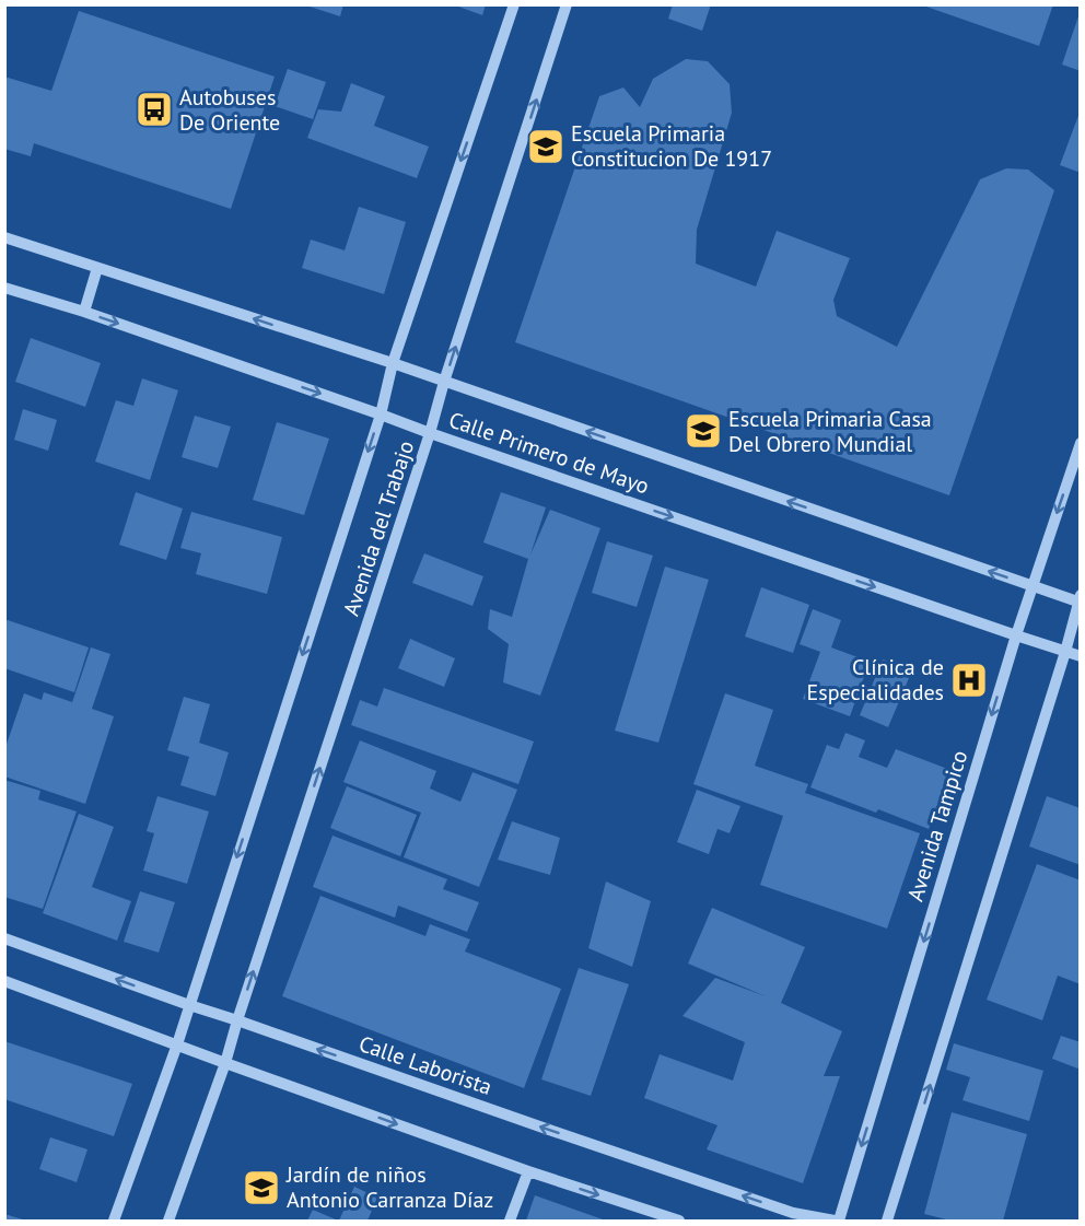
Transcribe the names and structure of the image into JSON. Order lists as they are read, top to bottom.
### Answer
{
  "streets": {
    "street": [
      "Calle Primero de Mayo",
      "Avenida del Trabajo",
      "Avenida Tampico",
      "Calle Laborista"
    ]
  },
  "crossings": [
    ["Calle Primero de Mayo", "Avenida del Trabajo"],
    ["Calle Primero de Mayo", "Avenida Tampico"],
    ["Avenida del Trabajo", "Calle Laborista"],
    ["Avenida Tampico", "Calle Laborista"]
  ],
  "places": {
    "bus stop": ["Autobuses De Oriente"],
    "school or university": ["Escuela Primaria Constitucion De 1917", "Escuela Primaria Casa Del Obrero Mundial", "Jardín de niños Antonio Carranza Díaz"],
    "hospital": ["Clínica de Especialidades"]
  }
}
